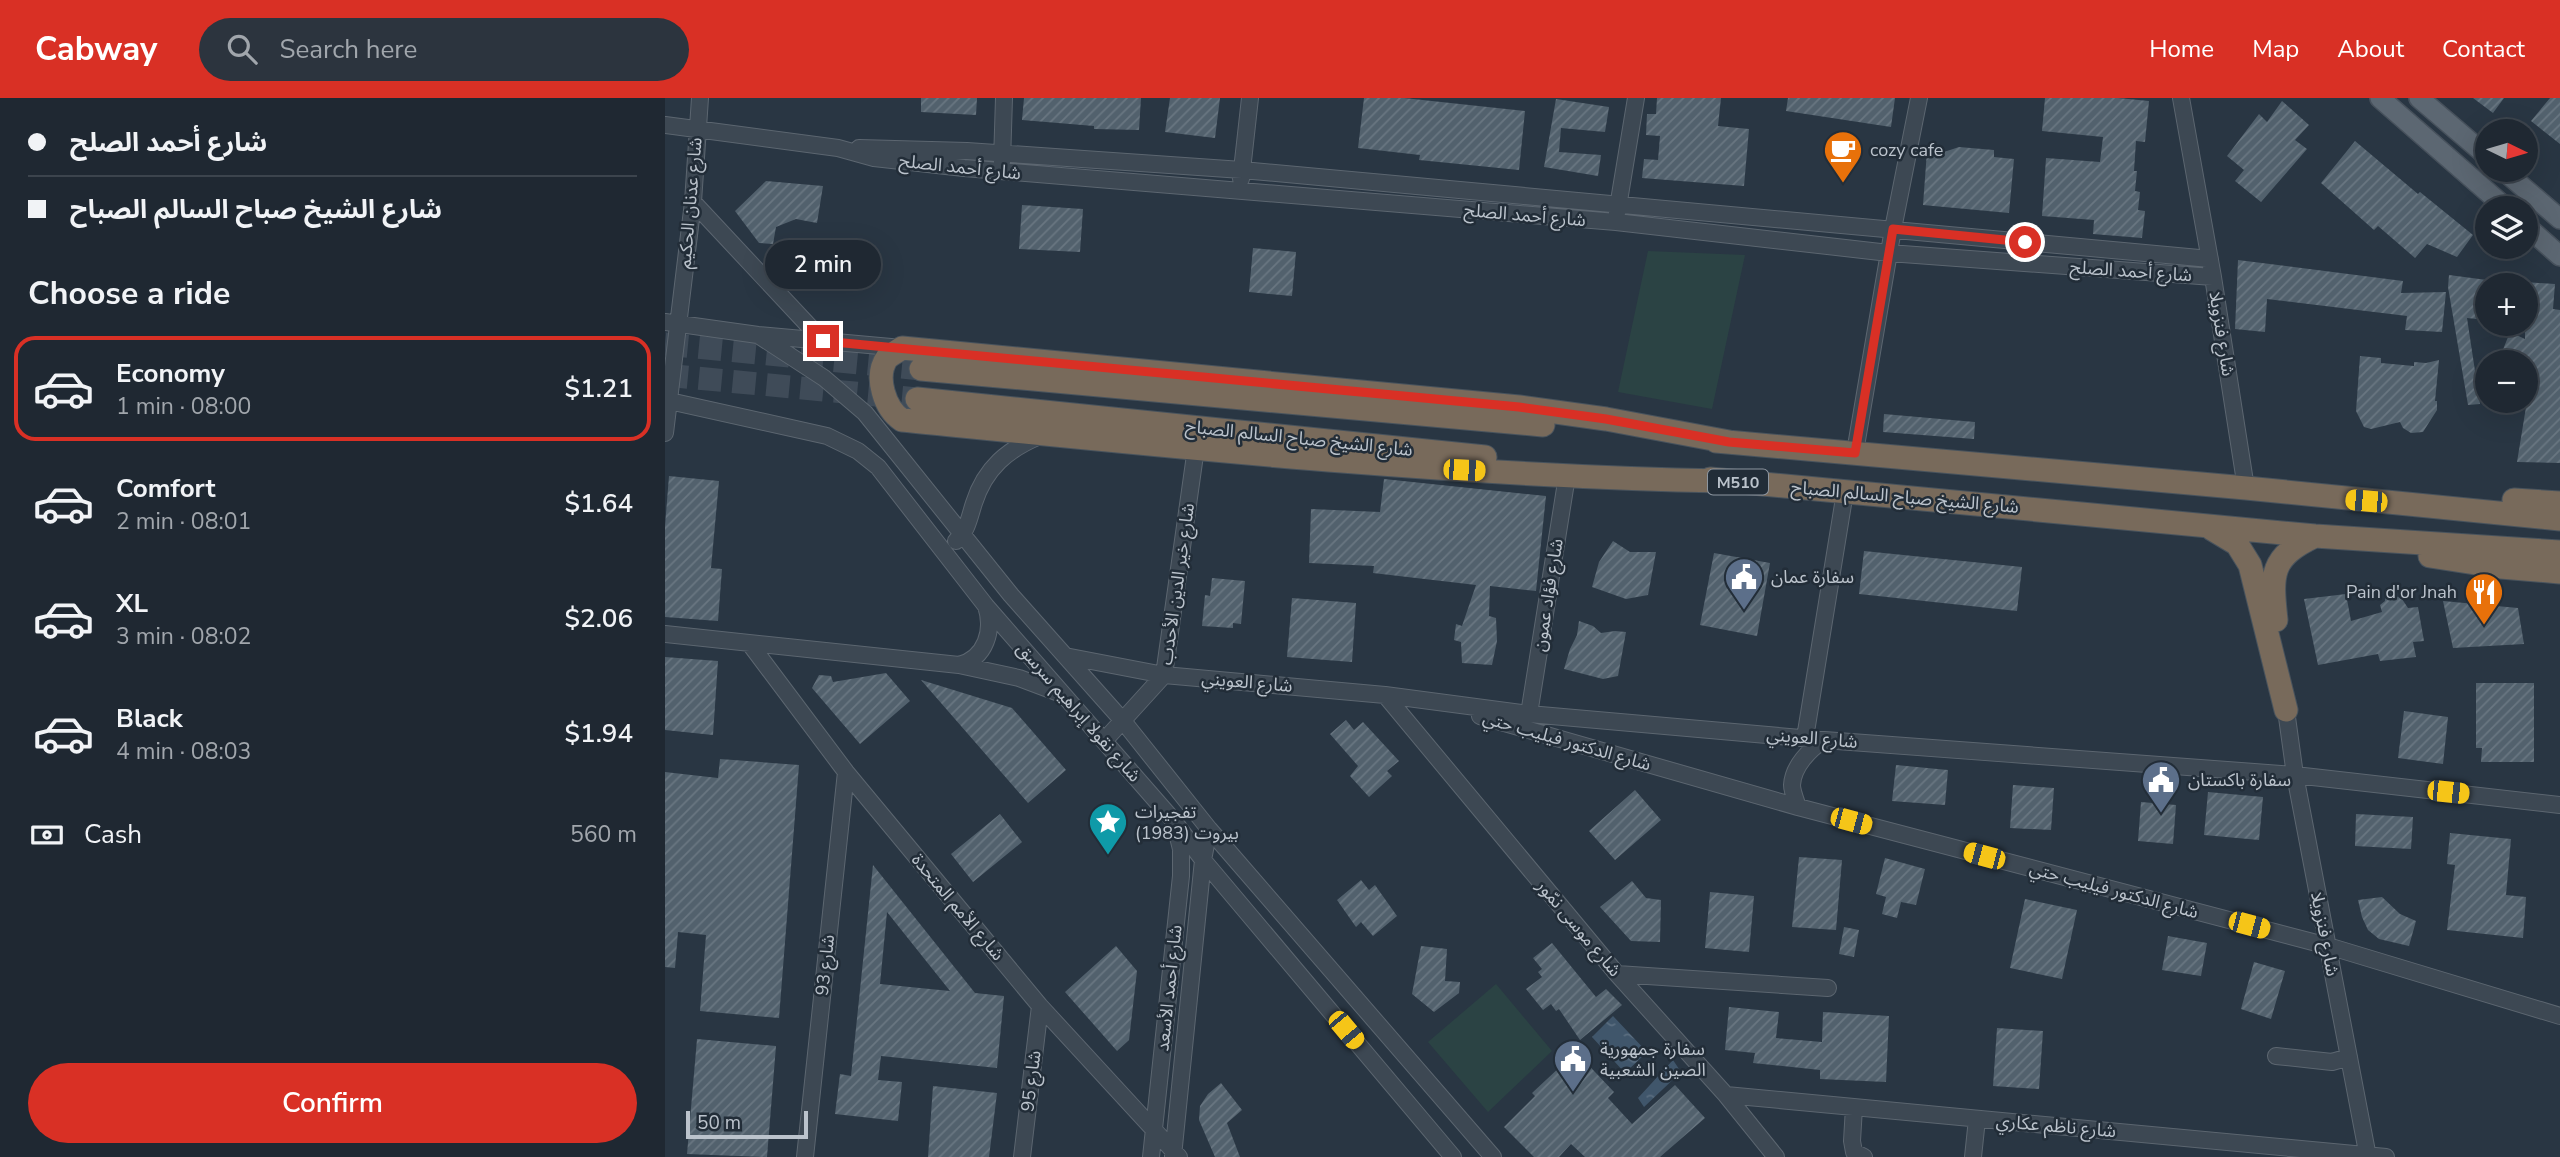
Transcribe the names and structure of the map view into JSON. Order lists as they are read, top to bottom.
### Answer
{
  "streets": {
    "highway": ["شارع الشيخ صباح السالم الصباح", "M510"],
    "street": [
      "شارع أحمد الصلح",
      "شارع عدنان الحكيم",
      "شارع فنزويلا",
      "شارع خير الدين الأحدب",
      "شارع فؤاد عمون",
      "شارع العويني",
      "شارع نقولا إبراهيم سرسق",
      "شارع الدكتور فيليب حتي",
      "شارع الأمم المتحدة",
      "شارع موسى نمّور",
      "شارع 93",
      "شارع أحمد الأسعد",
      "شارع 95",
      "شارع ناظم عكاري"
    ]
  },
  "crossings": [
    ["شارع أحمد الصلح", "شارع عدنان الحكيم"],
    ["شارع أحمد الصلح", "شارع فنزويلا"],
    ["شارع عدنان الحكيم", "شارع نقولا إبراهيم سرسق"],
    ["شارع فنزويلا", "شارع الشيخ صباح السالم الصباح"],
    ["شارع فنزويلا", "شارع العويني"],
    ["شارع فنزويلا", "شارع الدكتور فيليب حتي"],
    ["شارع فنزويلا", "شارع ناظم عكاري"],
    ["شارع خير الدين الأحدب", "شارع العويني"],
    ["شارع خير الدين الأحدب", "شارع نقولا إبراهيم سرسق"],
    ["شارع فؤاد عمون", "شارع العويني"],
    ["شارع العويني", "شارع نقولا إبراهيم سرسق"],
    ["شارع العويني", "شارع الدكتور فيليب حتي"],
    ["شارع العويني", "شارع موسى نمّور"],
    ["شارع نقولا إبراهيم سرسق", "شارع أحمد الأسعد"],
    ["شارع الأمم المتحدة", "شارع 93"],
    ["شارع الأمم المتحدة", "شارع أحمد الأسعد"],
    ["شارع الأمم المتحدة", "شارع 95"],
    ["شارع موسى نمّور", "شارع ناظم عكاري"]
  ],
  "places": {
    "cafe": ["cozy cafe"],
    "public building": ["سفارة عمان", "سفارة باكستان", "سفارة جمهورية الصين الشعبية"],
    "restaurant": ["Pain d'or Jnah"],
    "place": ["تفجيرات بيروت (1983)"]
  },
  "scale_bar": "50 m",
  "north": "right",
  "page": {
    "header": "Cabway",
    "search": "Search here",
    "nav": [
      "Home",
      "Map",
      "About",
      "Contact"
    ],
    "banner": ["شارع أحمد الصلح", "شارع الشيخ صباح السالم الصباح"],
    "map_buttons": ["+", "−"],
    "bubble": "2 min",
    "heading": "Choose a ride",
    "list": [
      {
        "name": "Economy",
        "note": "1 min · 08:00",
        "value": "$1.21"
      },
      {
        "name": "Comfort",
        "note": "2 min · 08:01",
        "value": "$1.64"
      },
      {
        "name": "XL",
        "note": "3 min · 08:02",
        "value": "$2.06"
      },
      {
        "name": "Black",
        "note": "4 min · 08:03",
        "value": "$1.94"
      }
    ],
    "pay": ["Cash", "560 m"],
    "buttons": "Confirm",
    "scale": "50 m"
  }
}
